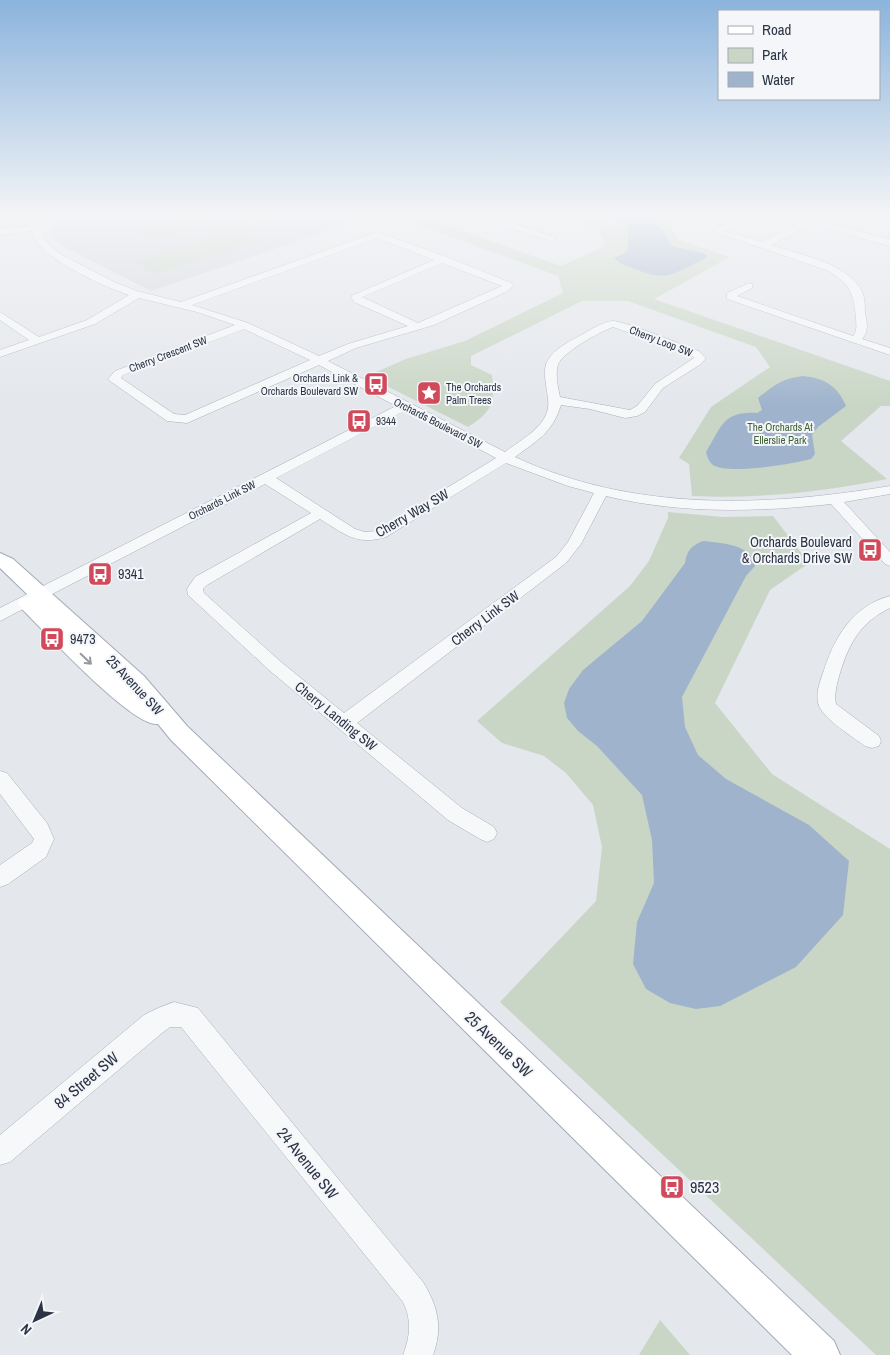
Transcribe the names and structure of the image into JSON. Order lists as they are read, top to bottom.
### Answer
{
  "streets": {
    "main road": ["25 Avenue SW"],
    "street": [
      "Cherry Loop SW",
      "Cherry Crescent SW",
      "Orchards Boulevard SW",
      "Orchards Link SW",
      "Cherry Way SW",
      "Cherry Link SW",
      "Cherry Landing SW",
      "84 Street SW",
      "24 Avenue SW"
    ]
  },
  "crossings": [
    ["Cherry Loop SW", "Orchards Boulevard SW"],
    ["Cherry Loop SW", "Cherry Way SW"],
    ["Cherry Crescent SW", "Orchards Boulevard SW"],
    ["Orchards Boulevard SW", "Orchards Link SW"],
    ["Orchards Boulevard SW", "Cherry Way SW"],
    ["Orchards Boulevard SW", "Cherry Link SW"],
    ["Orchards Link SW", "Cherry Way SW"],
    ["Orchards Link SW", "25 Avenue SW"],
    ["Cherry Way SW", "Cherry Landing SW"],
    ["Cherry Link SW", "Cherry Landing SW"],
    ["84 Street SW", "24 Avenue SW"]
  ],
  "parks": ["The Orchards At Ellerslie Park"],
  "places": {
    "bus stop": [
      "Orchards Link & Orchards Boulevard SW",
      "9344",
      "Orchards Boulevard & Orchards Drive SW",
      "9341",
      "9473",
      "9523"
    ],
    "place": ["The Orchards Palm Trees"]
  },
  "legend": ["Road", "Park", "Water"],
  "north": "bottom left"
}
